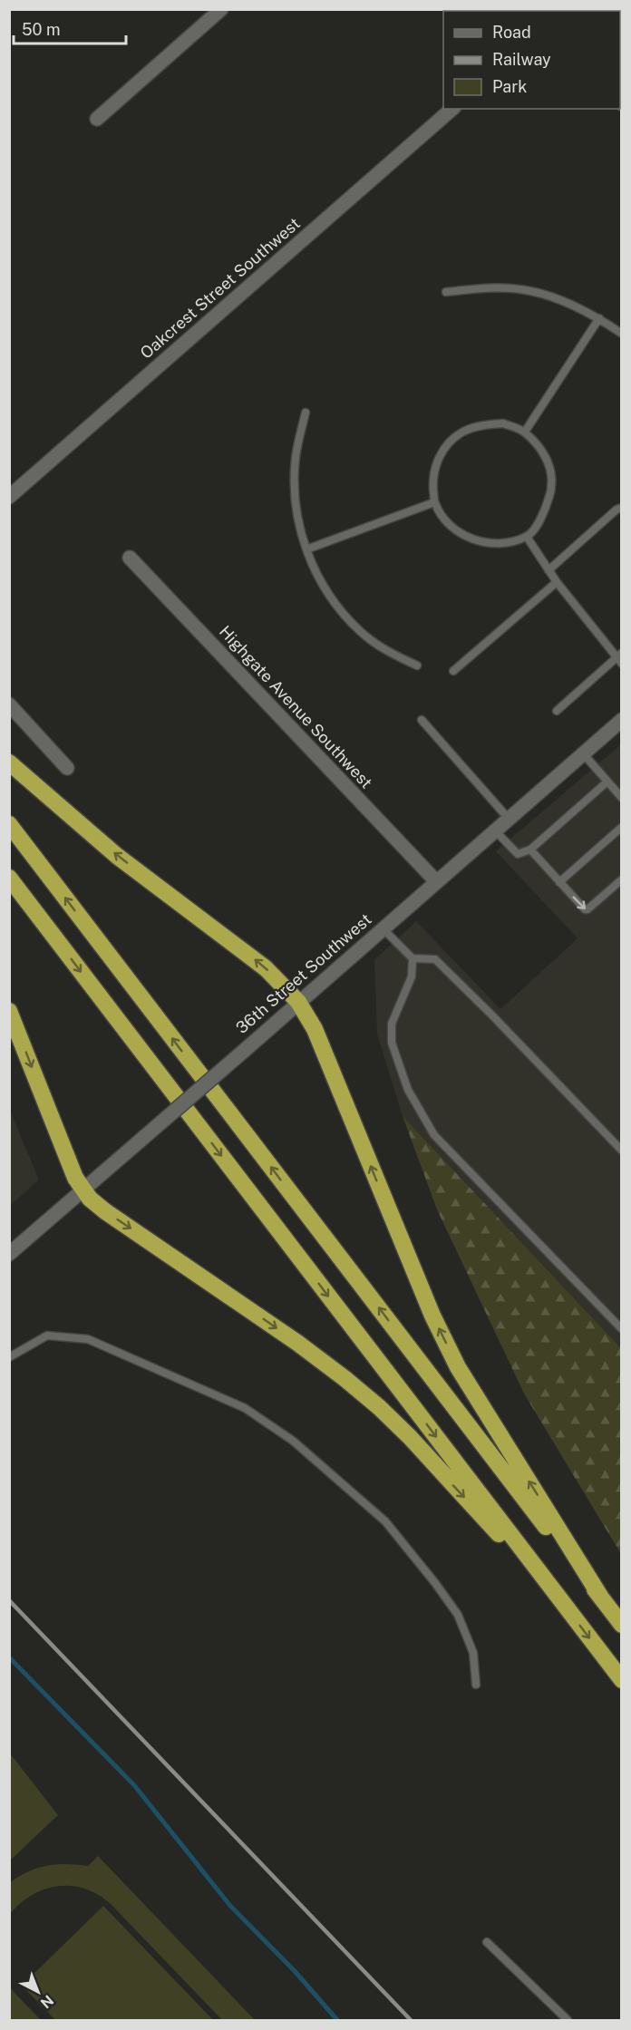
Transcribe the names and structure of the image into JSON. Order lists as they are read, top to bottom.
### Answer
{
  "streets": {
    "street": ["Oakcrest Street Southwest", "Highgate Avenue Southwest", "36th Street Southwest"]
  },
  "crossings": [
    ["Highgate Avenue Southwest", "36th Street Southwest"]
  ],
  "legend": ["Road", "Railway", "Park"],
  "scale_bar": "50 m",
  "north": "bottom right"
}
